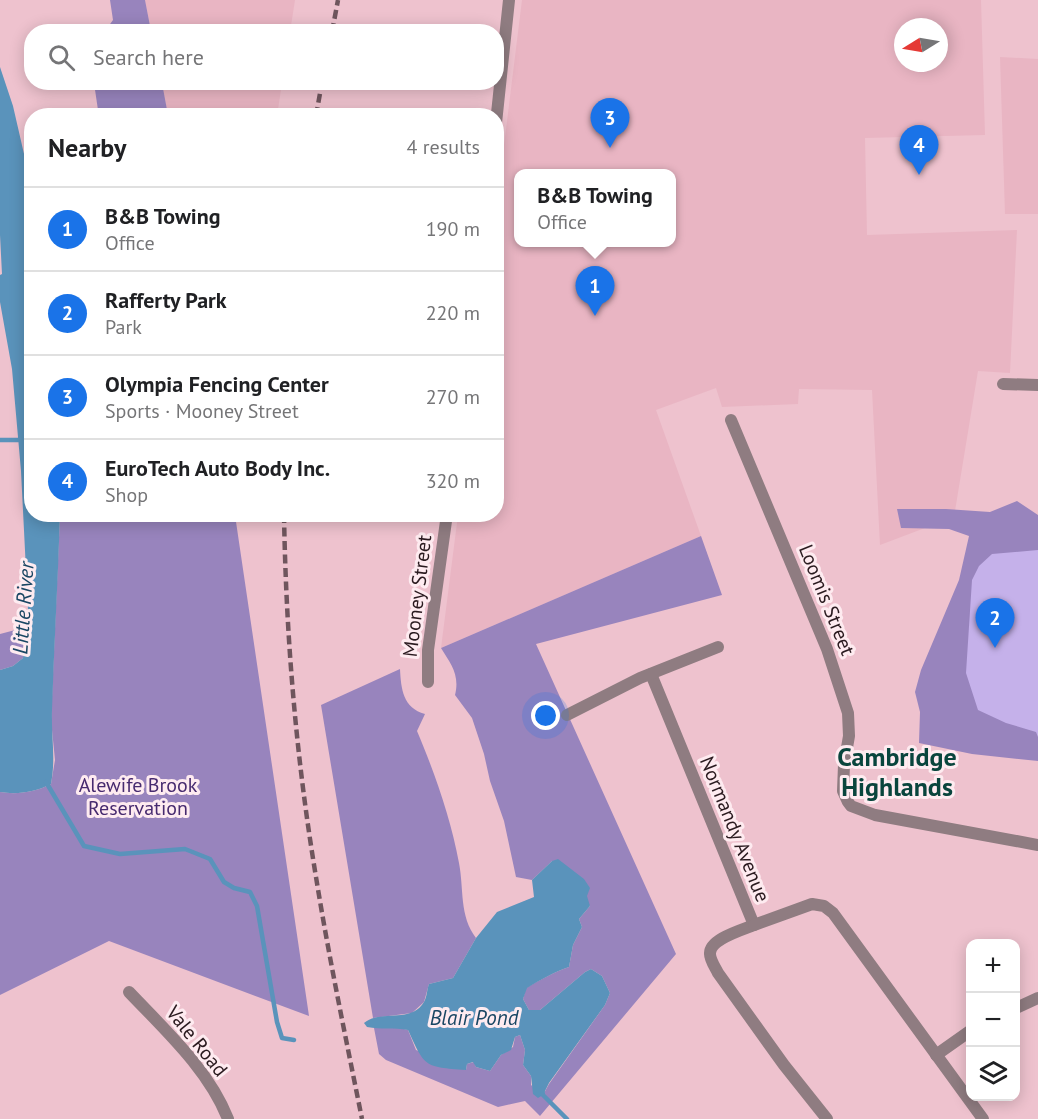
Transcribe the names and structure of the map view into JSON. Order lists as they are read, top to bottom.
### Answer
{
  "streets": {
    "street": [
      "Mooney Street",
      "Loomis Street",
      "Normandy Avenue",
      "Vale Road"
    ]
  },
  "districts": ["Cambridge Highlands"],
  "water": ["Little River", "Blair Pond"],
  "parks": ["Alewife Brook Reservation"],
  "north": "left",
  "page": {
    "search": "Search here",
    "pins": [
      "3",
      "4",
      "1",
      "2"
    ],
    "heading": ["Nearby", "4 results"],
    "popup": ["B&B Towing", "Office"],
    "list": [
      {
        "mark": "1",
        "name": "B&B Towing",
        "note": "Office",
        "value": "190 m"
      },
      {
        "mark": "2",
        "name": "Rafferty Park",
        "note": "Park",
        "value": "220 m"
      },
      {
        "mark": "3",
        "name": "Olympia Fencing Center",
        "note": "Sports · Mooney Street",
        "value": "270 m"
      },
      {
        "mark": "4",
        "name": "EuroTech Auto Body Inc.",
        "note": "Shop",
        "value": "320 m"
      }
    ],
    "map_buttons": ["+", "−"]
  }
}
